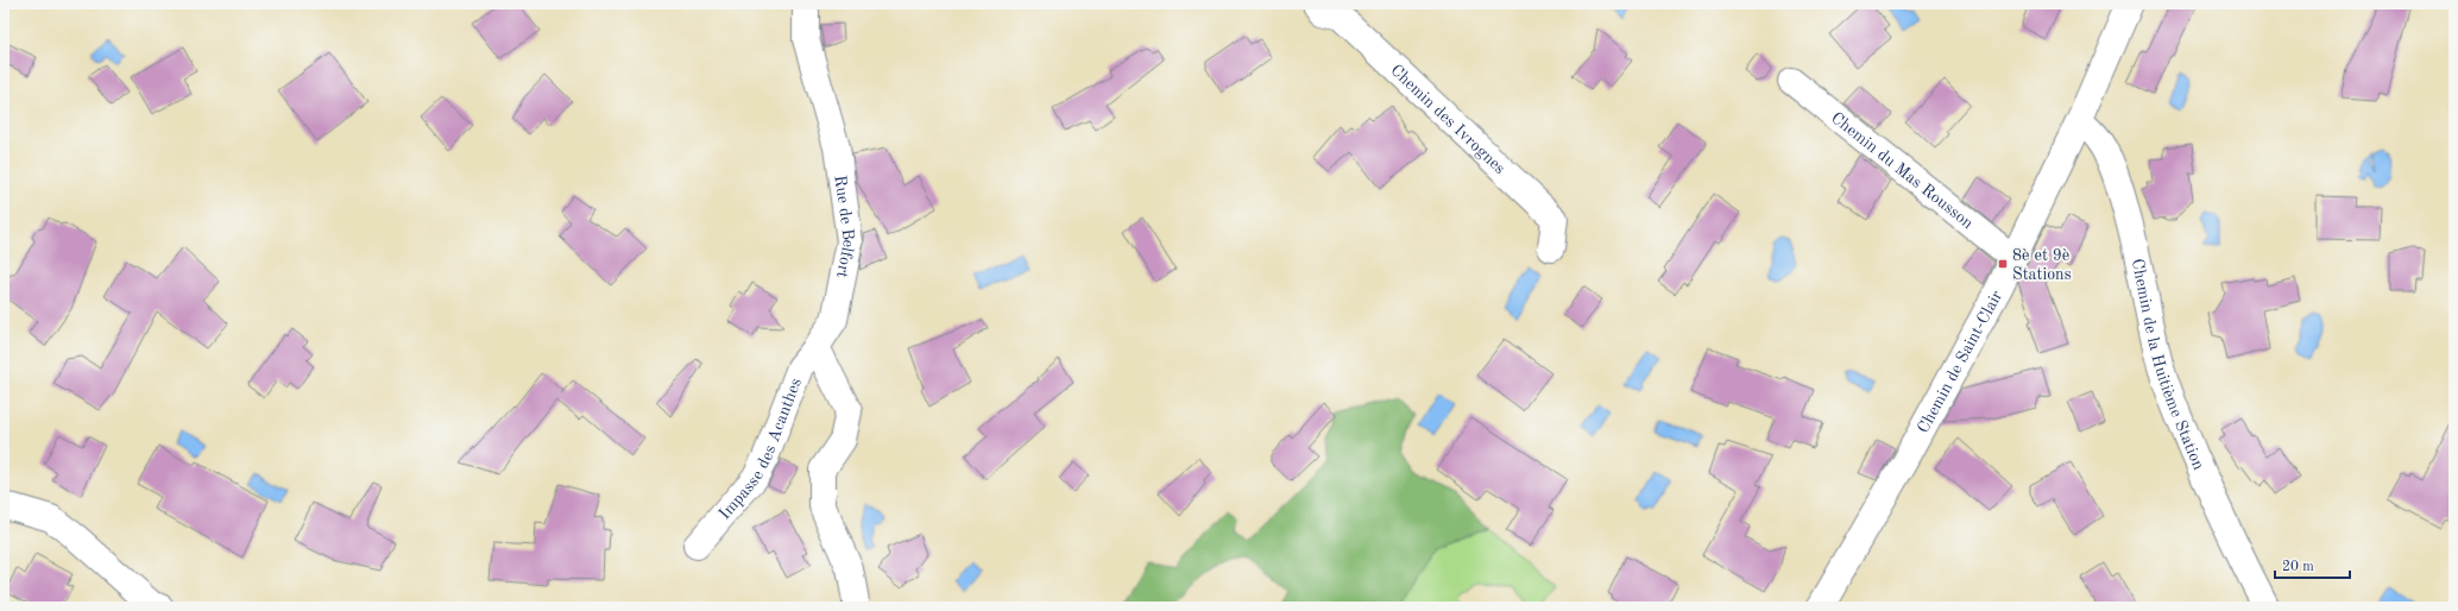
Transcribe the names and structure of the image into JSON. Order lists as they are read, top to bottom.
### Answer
{
  "streets": {
    "street": [
      "Chemin des Ivrognes",
      "Chemin du Mas Rousson",
      "Rue de Belfort",
      "Chemin de Saint-Clair",
      "Chemin de la Huitième Station",
      "Impasse des Acanthes"
    ]
  },
  "crossings": [
    ["Chemin du Mas Rousson", "Chemin de Saint-Clair"],
    ["Rue de Belfort", "Impasse des Acanthes"],
    ["Chemin de Saint-Clair", "Chemin de la Huitième Station"]
  ],
  "places": {
    "transit": ["8è et 9è Stations"]
  },
  "scale_bar": "20 m"
}
